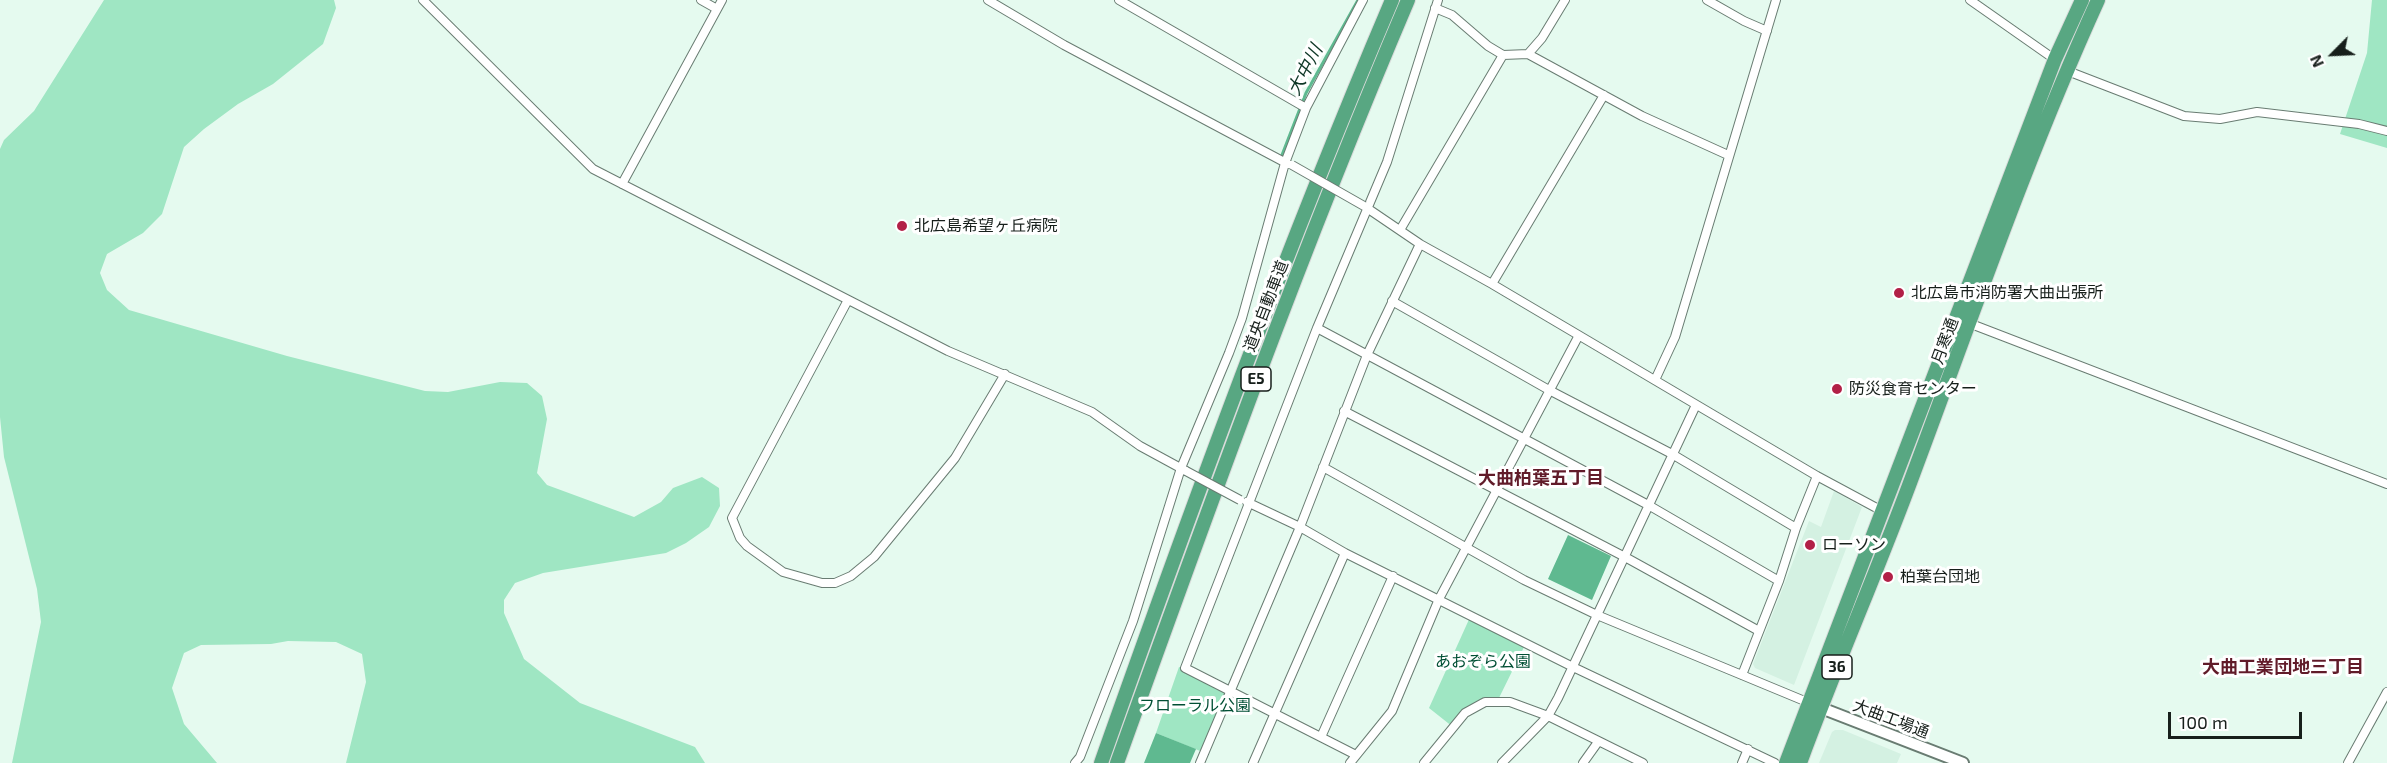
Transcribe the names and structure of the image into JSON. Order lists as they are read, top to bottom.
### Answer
{
  "streets": {
    "highway": [
      "道央自動車道",
      "月寒通",
      "E5",
      "36"
    ],
    "street": ["大曲工場通"]
  },
  "crossings": [
    ["月寒通", "大曲工場通"]
  ],
  "districts": ["大曲柏葉五丁目", "大曲工業団地三丁目"],
  "water": ["大中川"],
  "parks": ["あおぞら公園", "フローラル公園"],
  "places": [
    "北広島希望ヶ丘病院",
    "北広島市消防署大曲出張所",
    "防災食育センター",
    "ローソン",
    "柏葉台団地"
  ],
  "scale_bar": "100 m",
  "north": "bottom left"
}
